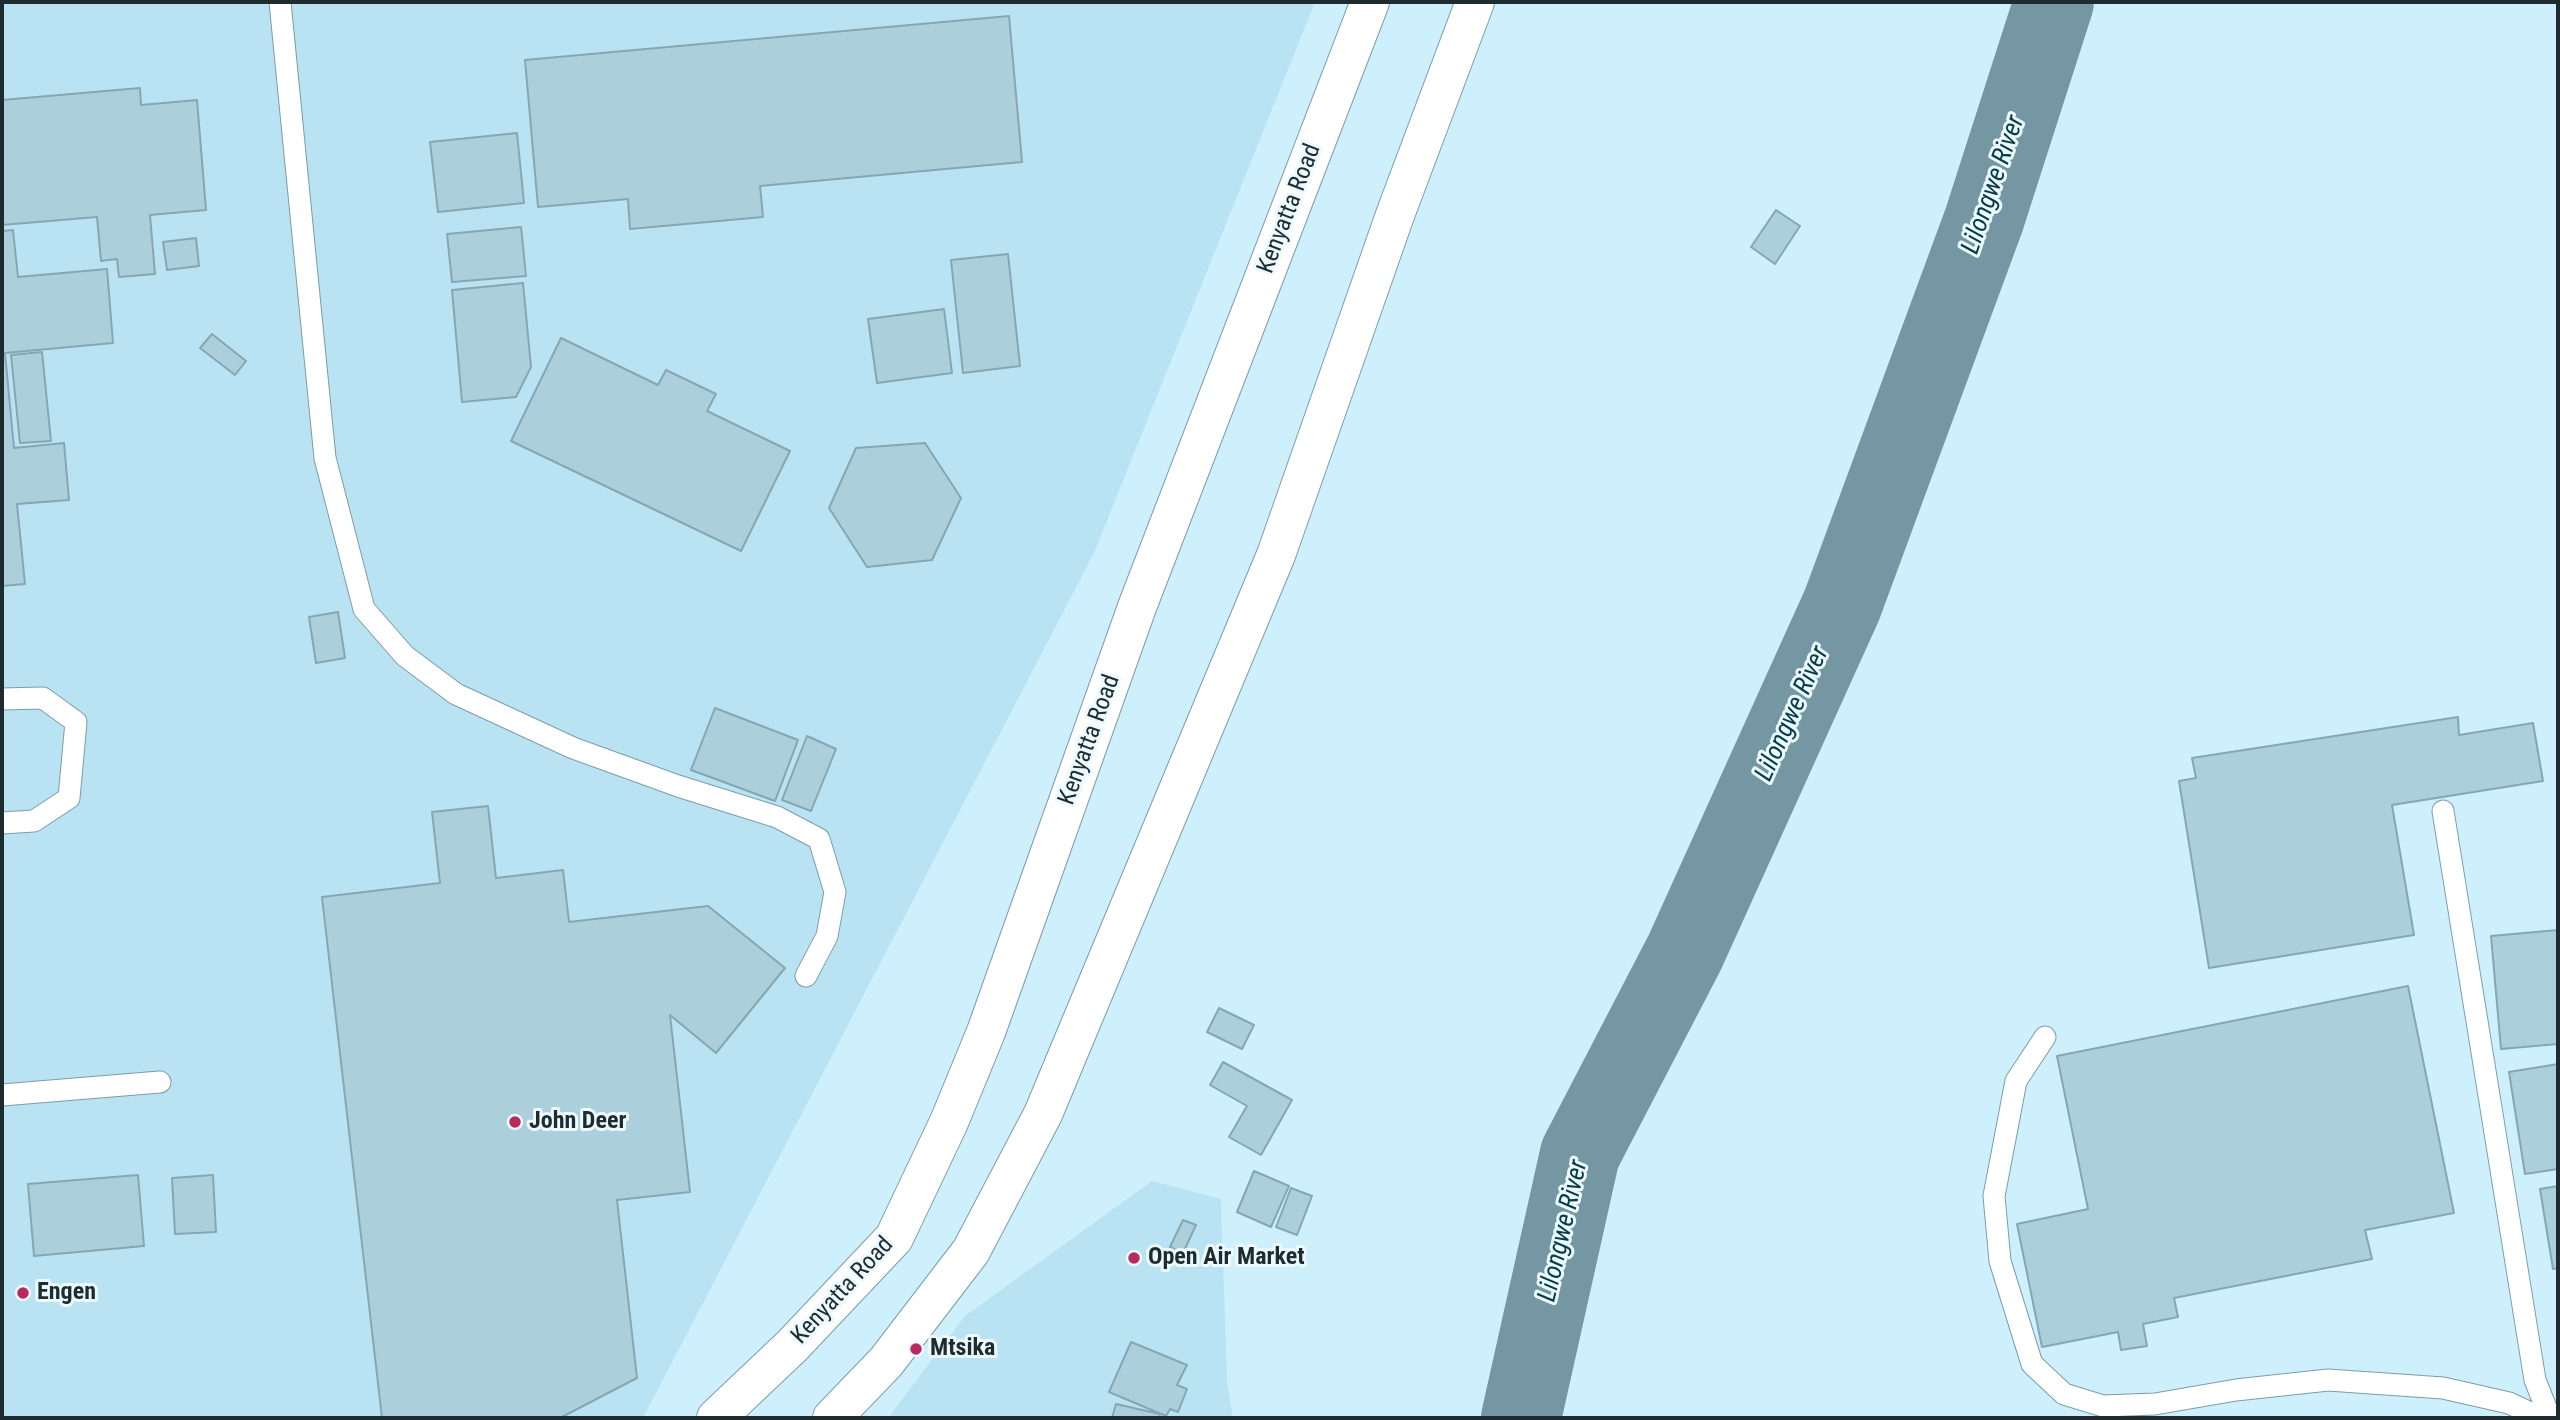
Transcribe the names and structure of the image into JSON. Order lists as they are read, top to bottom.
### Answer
{
  "streets": {
    "main road": ["Kenyatta Road"]
  },
  "water": ["Lilongwe River"],
  "places": [
    "John Deer",
    "Open Air Market",
    "Engen",
    "Mtsika"
  ]
}
